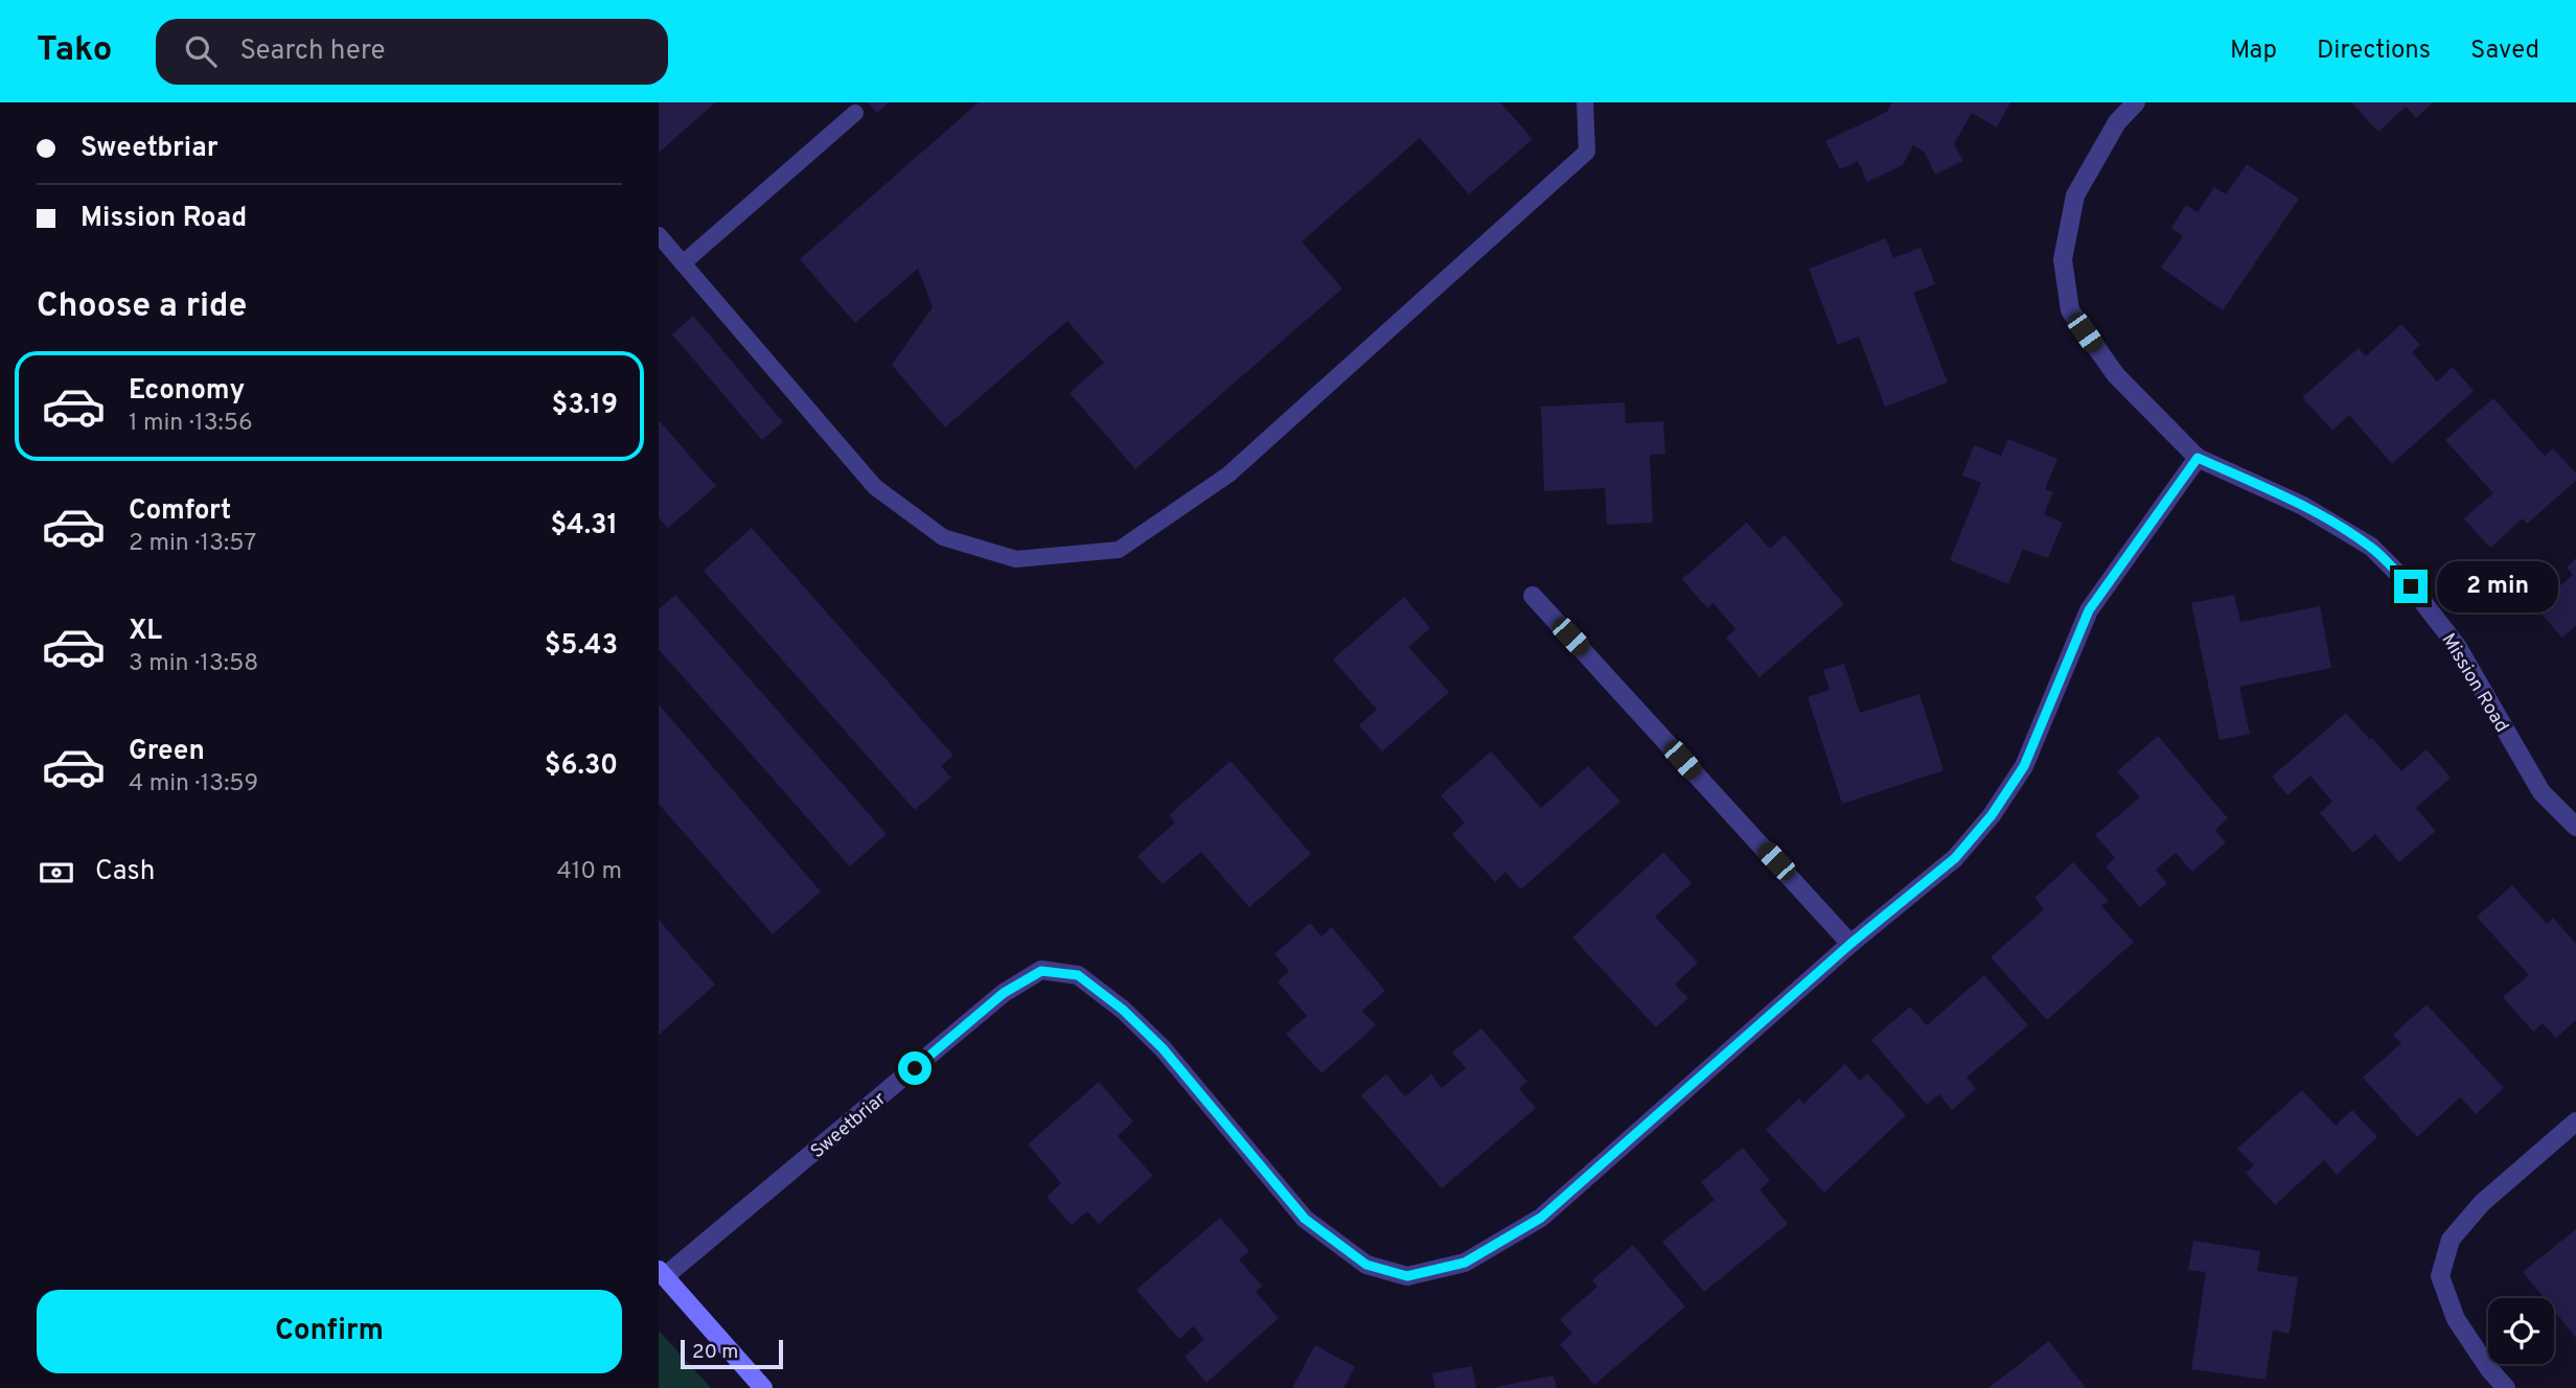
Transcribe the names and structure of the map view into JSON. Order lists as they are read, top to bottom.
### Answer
{
  "streets": {
    "street": ["Mission Road", "Sweetbriar"]
  },
  "crossings": [
    ["Mission Road", "Sweetbriar"]
  ],
  "scale_bar": "20 m",
  "page": {
    "header": "Tako",
    "search": "Search here",
    "nav": ["Map", "Directions", "Saved"],
    "banner": ["Sweetbriar", "Mission Road"],
    "heading": "Choose a ride",
    "list": [
      {
        "name": "Economy",
        "note": "1 min · 13:56",
        "value": "$3.19"
      },
      {
        "name": "Comfort",
        "note": "2 min · 13:57",
        "value": "$4.31"
      },
      {
        "name": "XL",
        "note": "3 min · 13:58",
        "value": "$5.43"
      },
      {
        "name": "Green",
        "note": "4 min · 13:59",
        "value": "$6.30"
      }
    ],
    "bubble": "2 min",
    "pay": ["Cash", "410 m"],
    "buttons": "Confirm",
    "scale": "20 m"
  }
}
